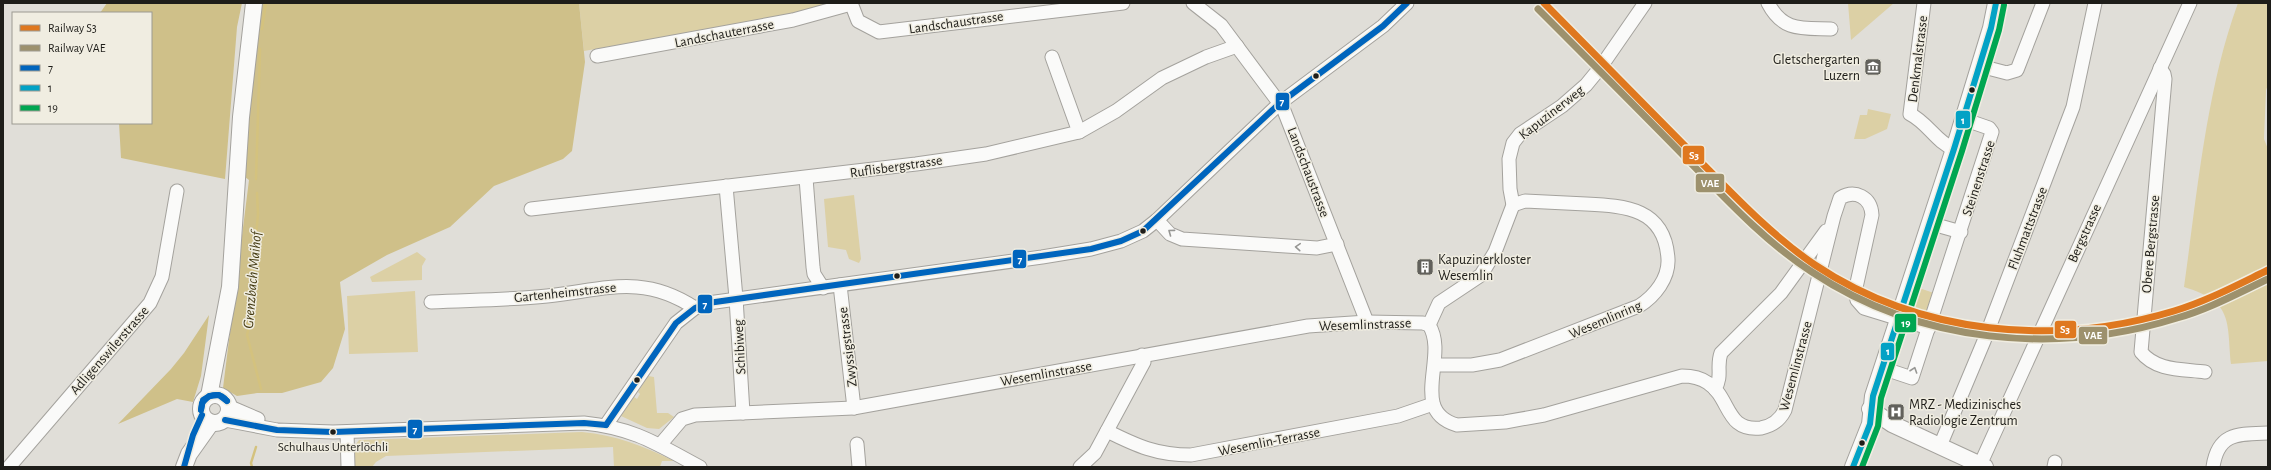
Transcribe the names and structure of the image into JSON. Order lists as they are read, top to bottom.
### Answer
{
  "streets": {
    "street": [
      "Landschaustrasse",
      "Landschauterrasse",
      "Denkmalstrasse",
      "Kapuzinerweg",
      "Ruflisbergstrasse",
      "Steinenstrasse",
      "Fluhmattstrasse",
      "Bergstrasse",
      "Obere Bergstrasse",
      "Gartenheimstrasse",
      "Wesemlinring",
      "Wesemlinstrasse",
      "Schibiweg",
      "Zwyssigstrasse",
      "Adligenswilerstrasse",
      "Wesemlin-Terrasse"
    ]
  },
  "crossings": [
    ["Landschaustrasse", "Landschauterrasse"],
    ["Landschaustrasse", "Ruflisbergstrasse"],
    ["Landschaustrasse", "Wesemlinstrasse"],
    ["Kapuzinerweg", "Wesemlinring"],
    ["Kapuzinerweg", "Wesemlinstrasse"],
    ["Ruflisbergstrasse", "Schibiweg"],
    ["Bergstrasse", "Obere Bergstrasse"],
    ["Wesemlinring", "Wesemlinstrasse"],
    ["Wesemlinstrasse", "Schibiweg"],
    ["Wesemlinstrasse", "Zwyssigstrasse"],
    ["Wesemlinstrasse", "Wesemlin-Terrasse"]
  ],
  "water": ["Grenzbach Maihof"],
  "places": {
    "museum": ["Gletschergarten Luzern"],
    "building": ["Kapuzinerkloster Wesemlin"],
    "hospital": ["MRZ - Medizinisches Radiologie Zentrum"],
    "other": ["Schulhaus Unterlöchli"]
  },
  "lines": [
    "rail line S3",
    "transit line 7",
    "transit line 1",
    "transit line 19",
    "rail line VAE"
  ],
  "legend": [
    "Railway S3",
    "Railway VAE",
    "7",
    "1",
    "19"
  ]
}
